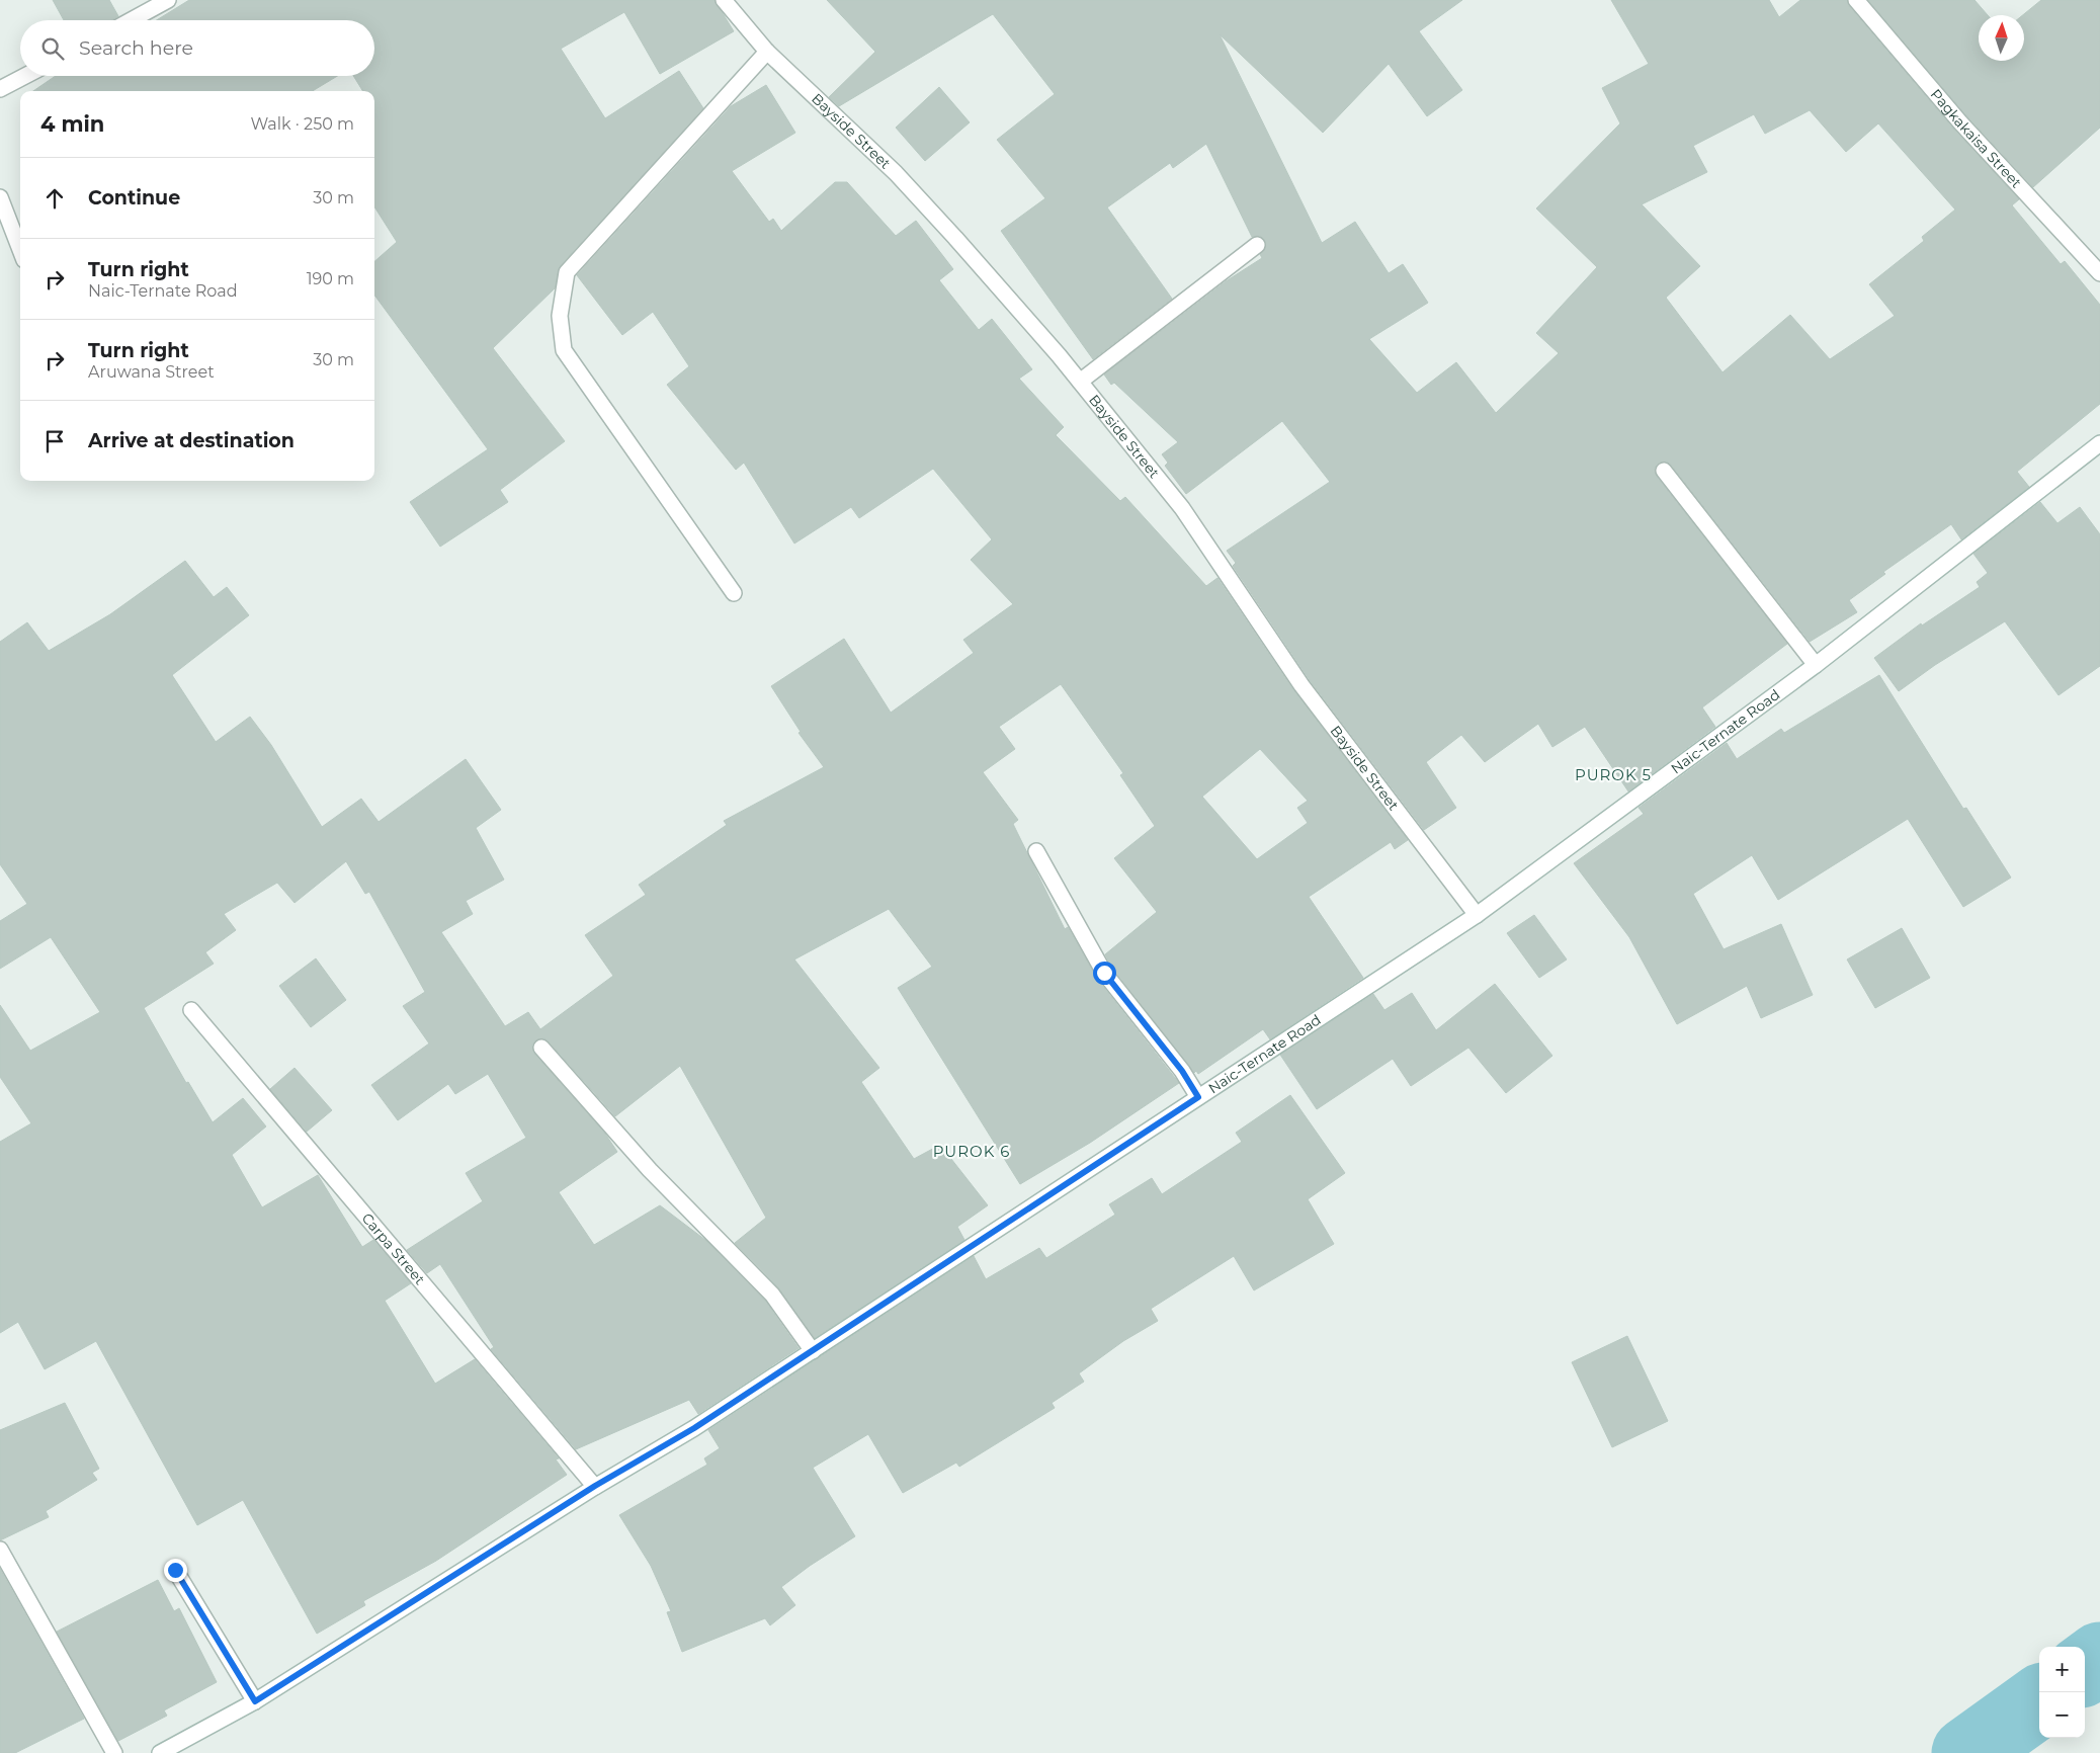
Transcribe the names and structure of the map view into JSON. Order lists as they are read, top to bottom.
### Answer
{
  "streets": {
    "street": [
      "Bayside Street",
      "Pagkakaisa Street",
      "Naic-Ternate Road",
      "Carpa Street"
    ]
  },
  "crossings": [
    ["Bayside Street", "Naic-Ternate Road"],
    ["Naic-Ternate Road", "Carpa Street"]
  ],
  "districts": ["PUROK 5", "PUROK 6"],
  "north": "top",
  "page": {
    "search": "Search here",
    "heading": ["4 min", "Walk · 250 m"],
    "list": [
      ["Continue", "30 m"],
      ["Turn right", "Naic-Ternate Road", "190 m"],
      ["Turn right", "Aruwana Street", "30 m"],
      "Arrive at destination"
    ],
    "map_buttons": ["+", "−"]
  }
}
